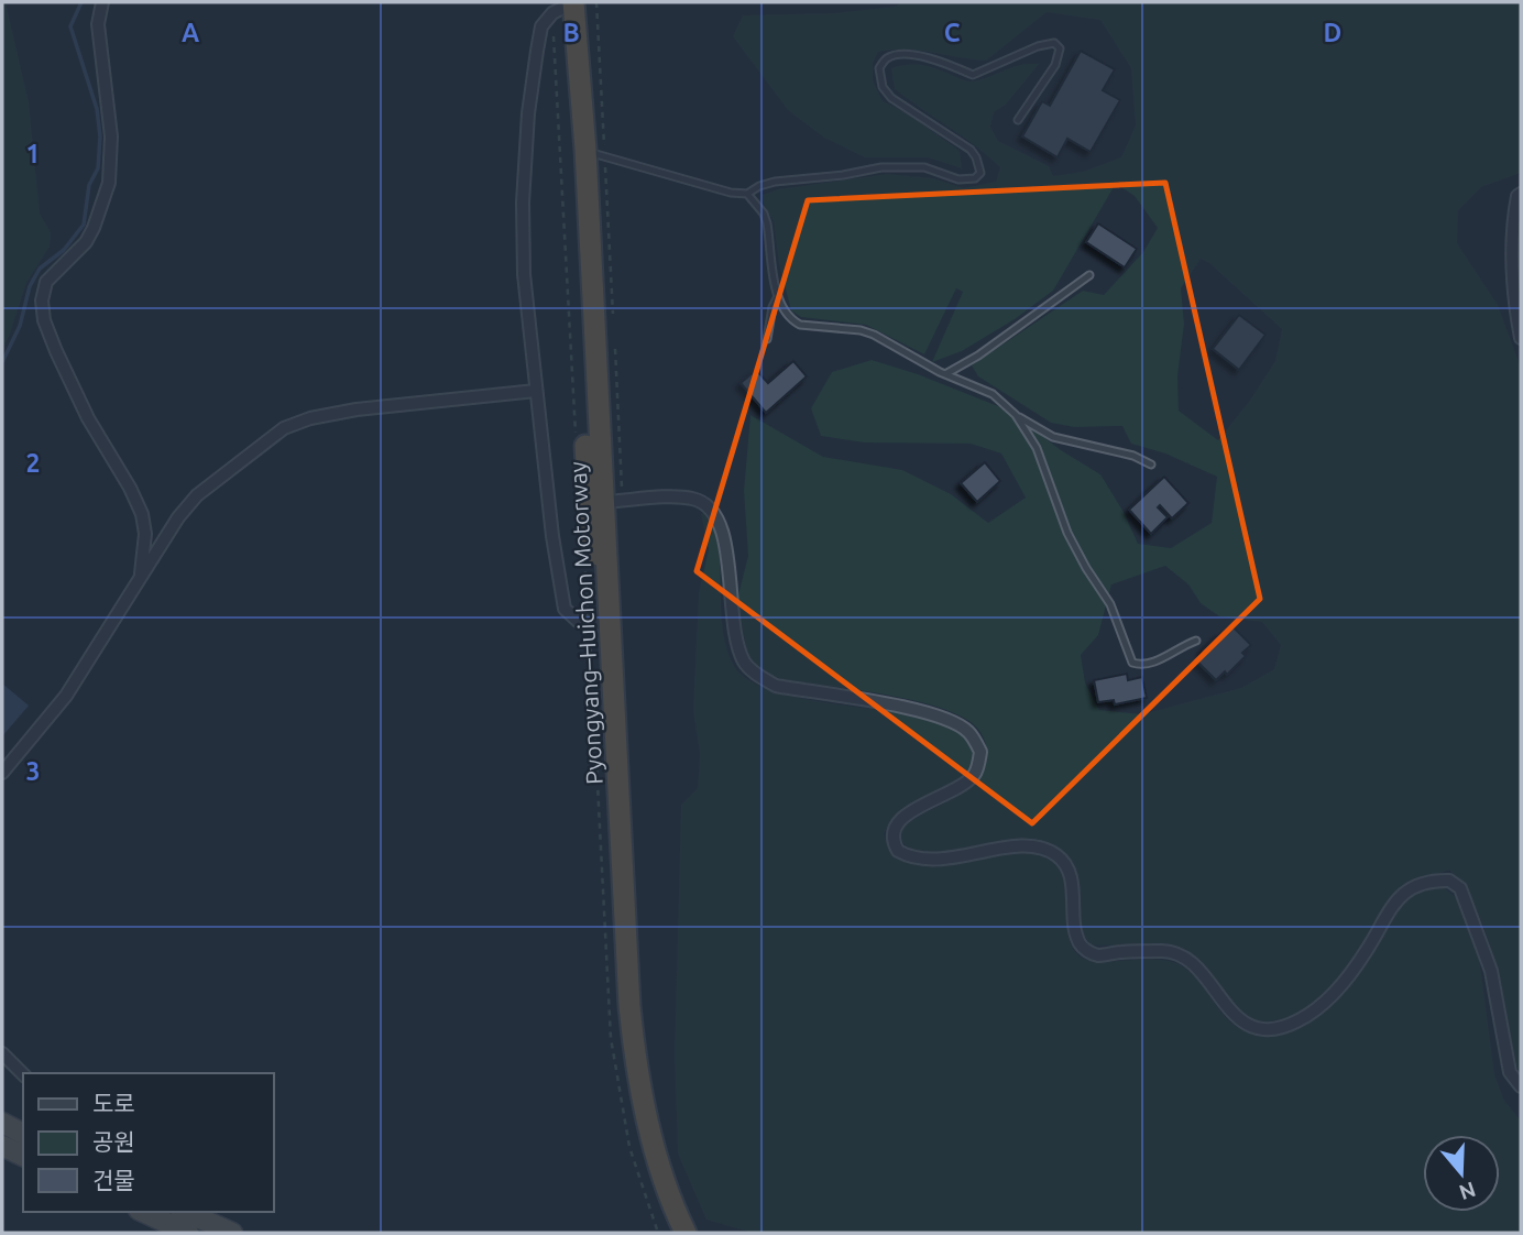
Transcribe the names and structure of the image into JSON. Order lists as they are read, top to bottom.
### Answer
{
  "streets": {
    "highway": ["Pyongyang–Huichon Motorway"]
  },
  "legend": ["도로", "공원", "건물"],
  "north": "bottom",
  "grid": {
    "columns": [
      "A",
      "B",
      "C",
      "D"
    ],
    "rows": ["1", "2", "3"]
  }
}
